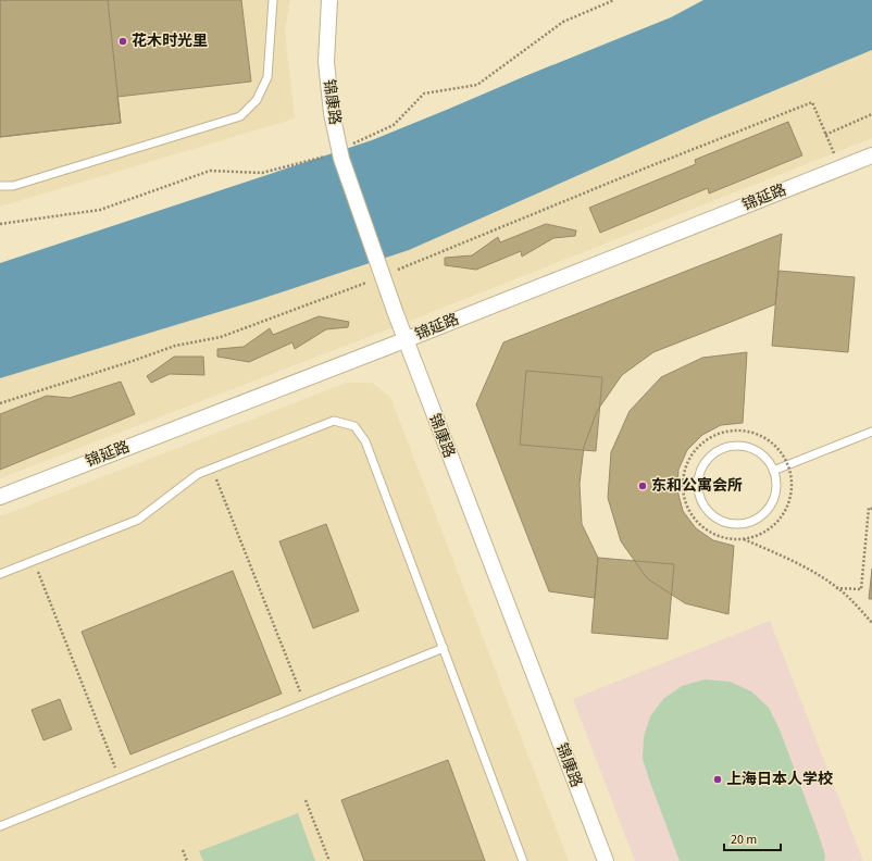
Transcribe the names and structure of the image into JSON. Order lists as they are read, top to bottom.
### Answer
{
  "streets": {
    "street": ["锦康路", "锦延路"]
  },
  "crossings": [
    ["锦康路", "锦延路"]
  ],
  "places": ["花木时光里", "东和公寓会所", "上海日本人学校"],
  "scale_bar": "20 m"
}
